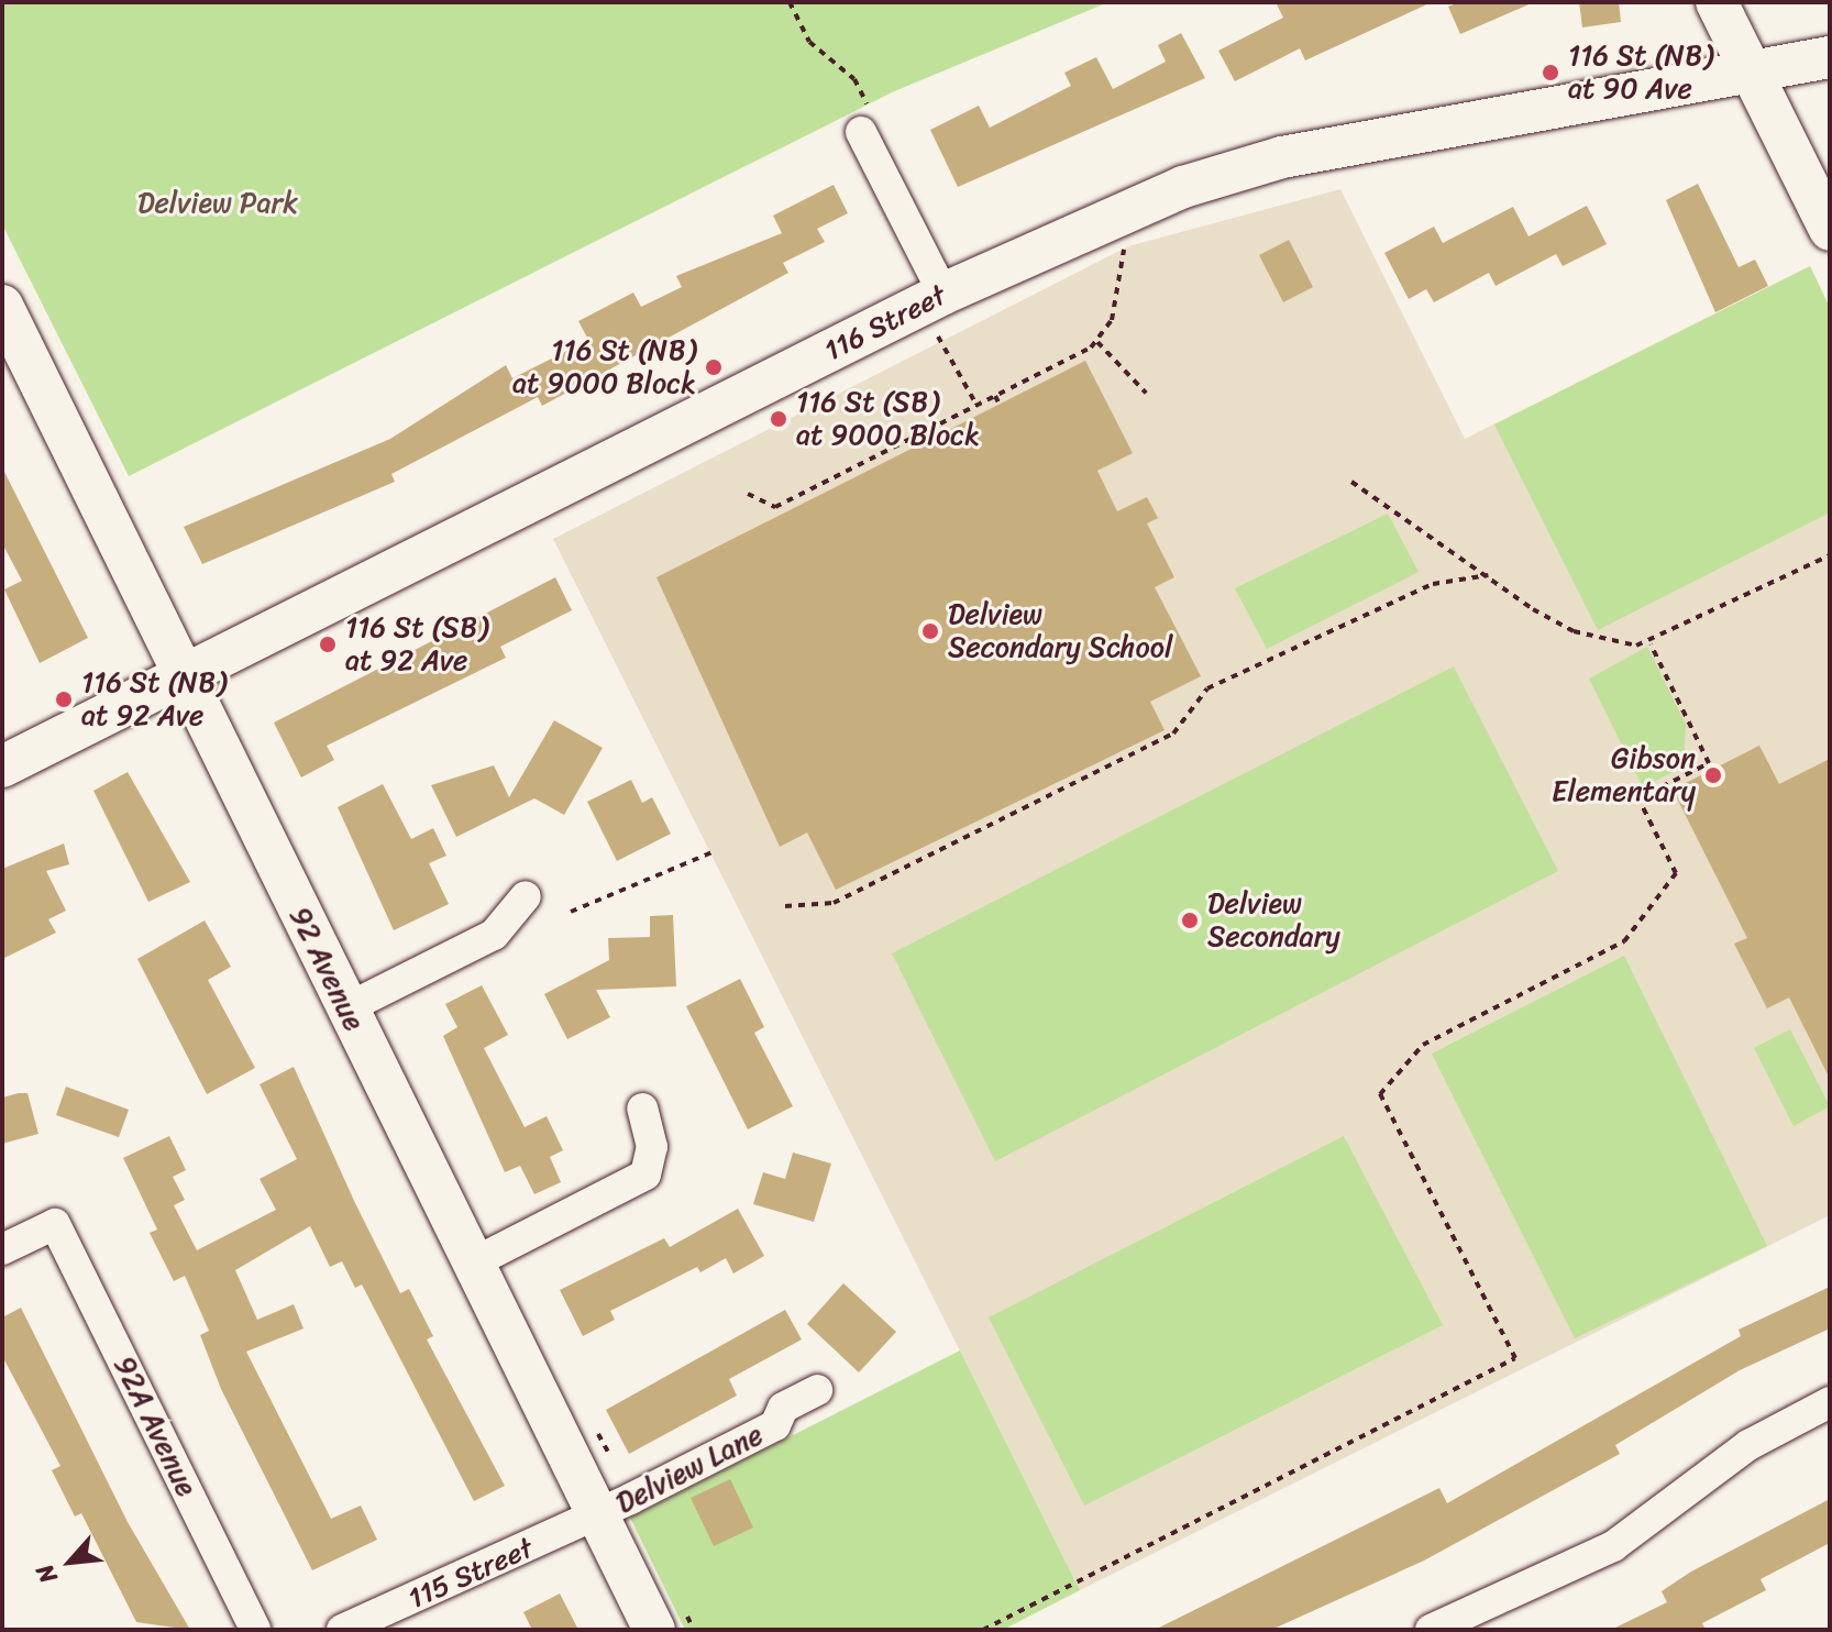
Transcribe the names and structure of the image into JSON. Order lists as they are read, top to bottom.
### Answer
{
  "streets": {
    "street": [
      "116 Street",
      "92 Avenue",
      "92A Avenue",
      "Delview Lane",
      "115 Street"
    ]
  },
  "crossings": [
    ["116 Street", "92 Avenue"],
    ["92 Avenue", "Delview Lane"],
    ["92 Avenue", "115 Street"],
    ["Delview Lane", "115 Street"]
  ],
  "parks": ["Delview Park"],
  "places": [
    "116 St (NB) at 90 Ave",
    "116 St (NB) at 9000 Block",
    "116 St (SB) at 9000 Block",
    "Delview Secondary School",
    "116 St (SB) at 92 Ave",
    "116 St (NB) at 92 Ave",
    "Gibson Elementary",
    "Delview Secondary"
  ],
  "north": "bottom left"
}
